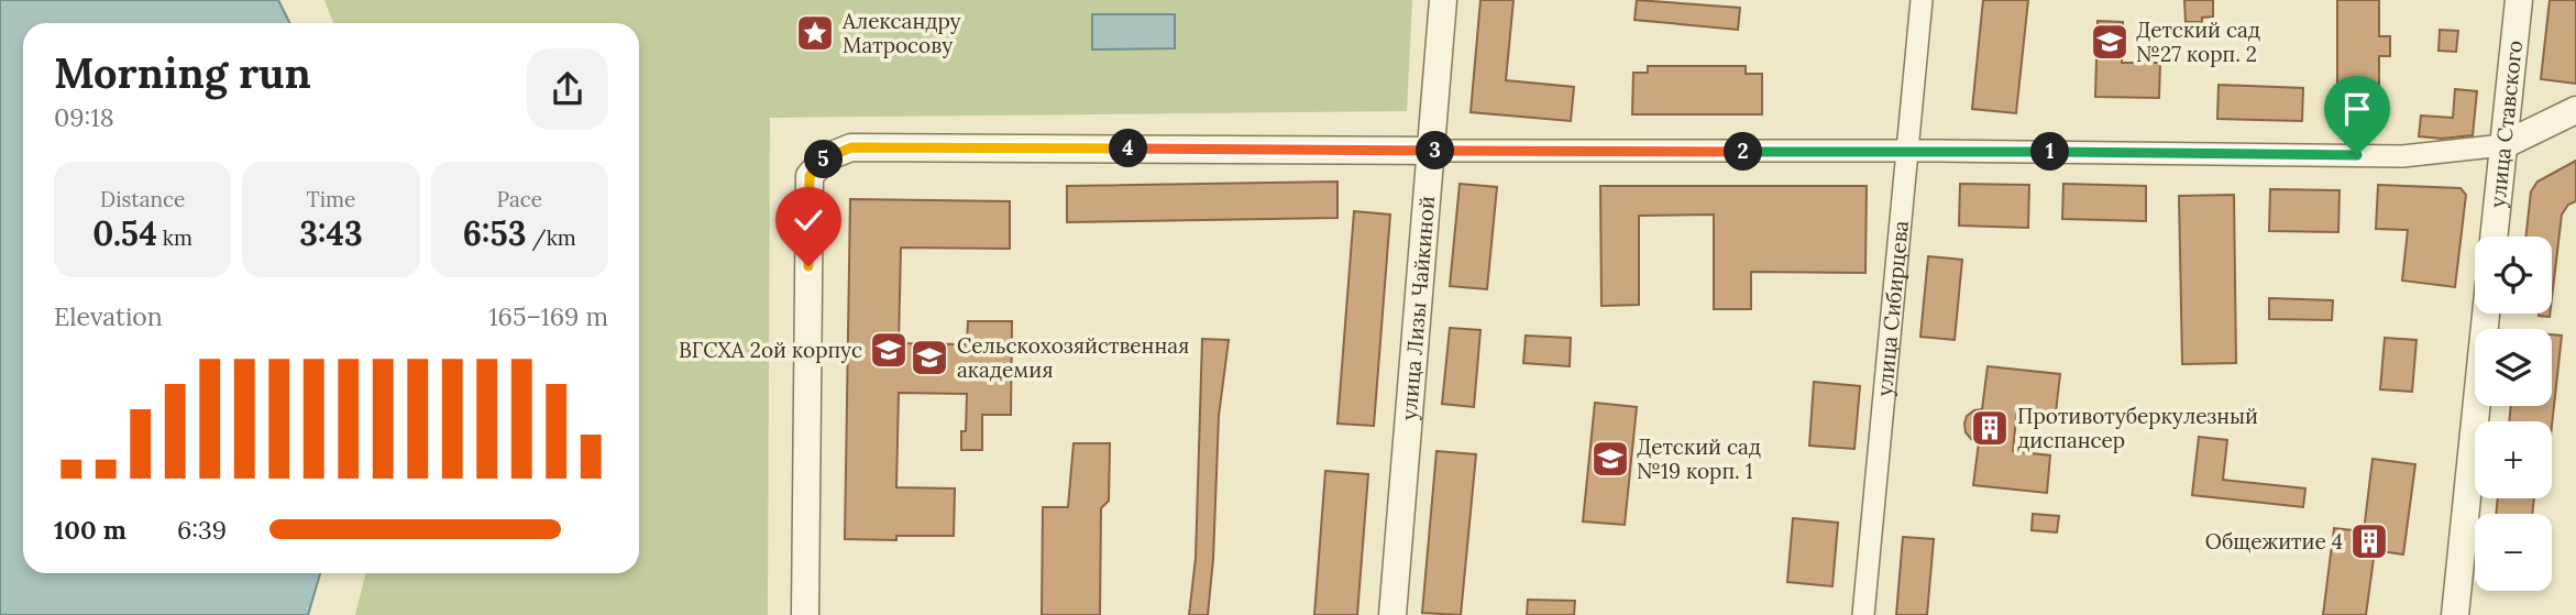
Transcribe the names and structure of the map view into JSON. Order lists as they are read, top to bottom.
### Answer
{
  "streets": {
    "street": ["улица Ставского", "улица Лизы Чайкиной", "улица Сибирцева"]
  },
  "places": {
    "place": ["Александру Матросову"],
    "school or university": [
      "Детский сад №27 корп. 2",
      "ВГСХА 2ой корпус",
      "Сельскохозяйственная академия",
      "Детский сад №19 корп. 1"
    ],
    "building": ["Противотуберкулезный диспансер", "Общежитие 4"]
  },
  "page": {
    "heading": ["Morning run", "09:18"],
    "pins": [
      "4",
      "3",
      "1",
      "2",
      "5"
    ],
    "stats": [
      ["Distance", "0.54 km"],
      ["Time", "3:43"],
      ["Pace", "6:53 /km"]
    ],
    "map_buttons": ["+", "−"],
    "chart": ["Elevation", "165–169 m"],
    "list": [
      {
        "name": "100 m",
        "note": "6:39"
      }
    ]
  }
}
